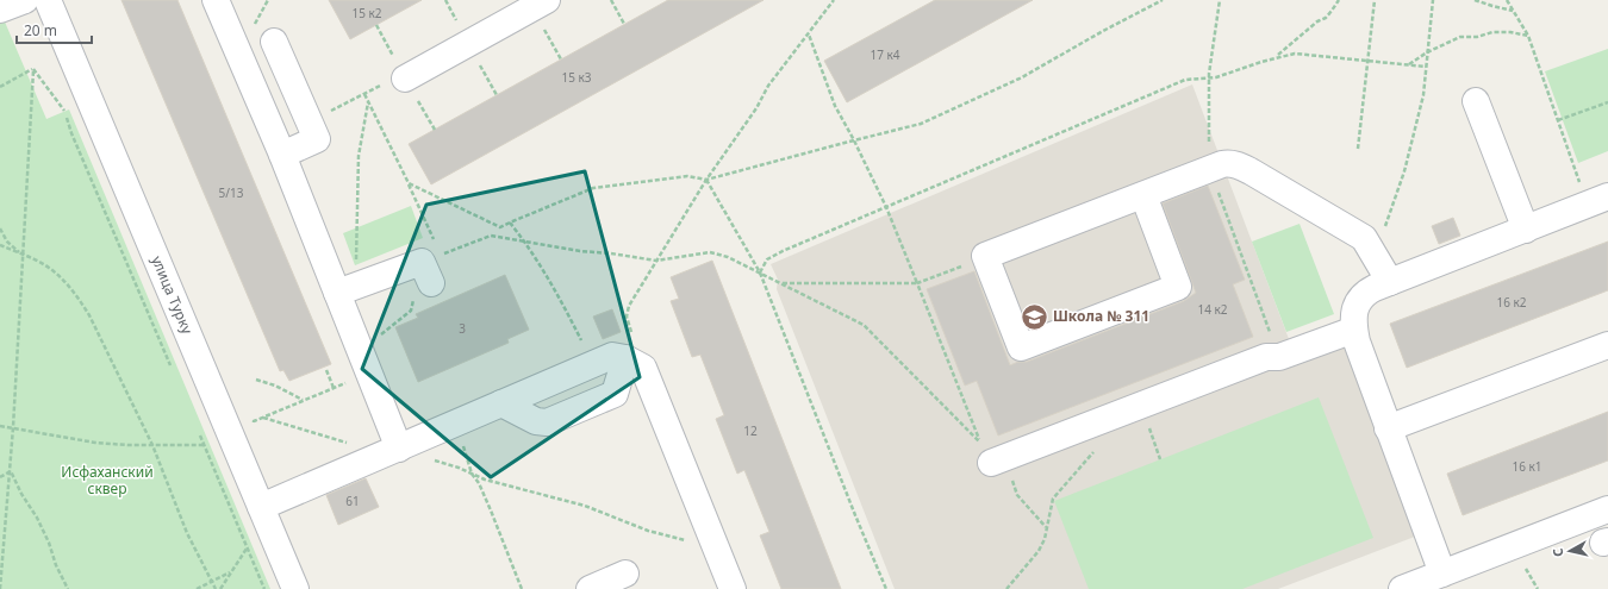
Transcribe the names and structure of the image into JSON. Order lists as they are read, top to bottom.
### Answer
{
  "streets": {
    "street": ["улица Турку"]
  },
  "parks": ["Исфаханский сквер"],
  "places": {
    "school or university": ["Школа № 311"]
  },
  "house_numbers": [
    "15 к2",
    "17 к4",
    "15 к3",
    "5/13",
    "16 к2",
    "14 к2",
    "3",
    "12",
    "16 к1",
    "61"
  ],
  "scale_bar": "20 m",
  "north": "left"
}
